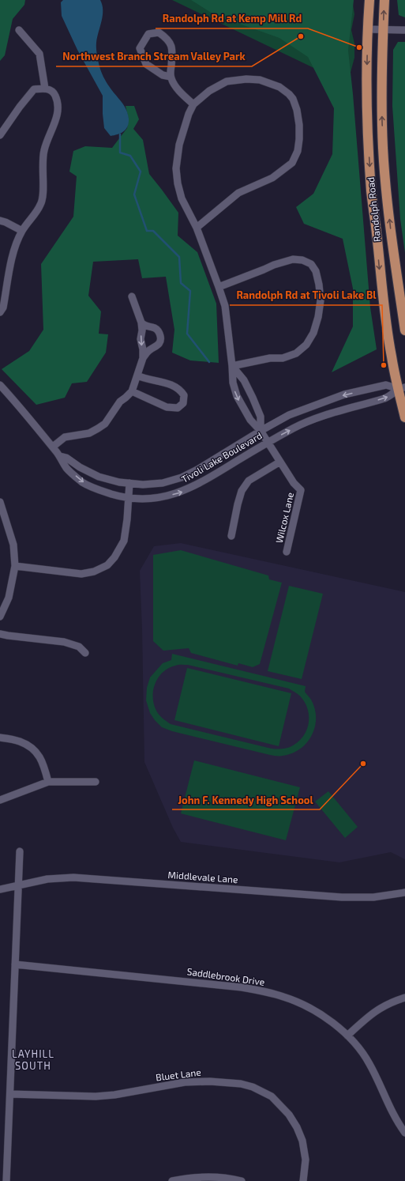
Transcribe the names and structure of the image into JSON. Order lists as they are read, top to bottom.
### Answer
{
  "streets": {
    "main road": ["Randolph Road"],
    "street": [
      "Tivoli Lake Boulevard",
      "Wilcox Lane",
      "Middlevale Lane",
      "Saddlebrook Drive",
      "Bluet Lane"
    ]
  },
  "crossings": [
    ["Randolph Road", "Tivoli Lake Boulevard"],
    ["Tivoli Lake Boulevard", "Wilcox Lane"]
  ],
  "districts": ["LAYHILL SOUTH"],
  "places": [
    "Northwest Branch Stream Valley Park",
    "Randolph Rd at Kemp Mill Rd",
    "Randolph Rd at Tivoli Lake Bl",
    "John F. Kennedy High School"
  ]
}
